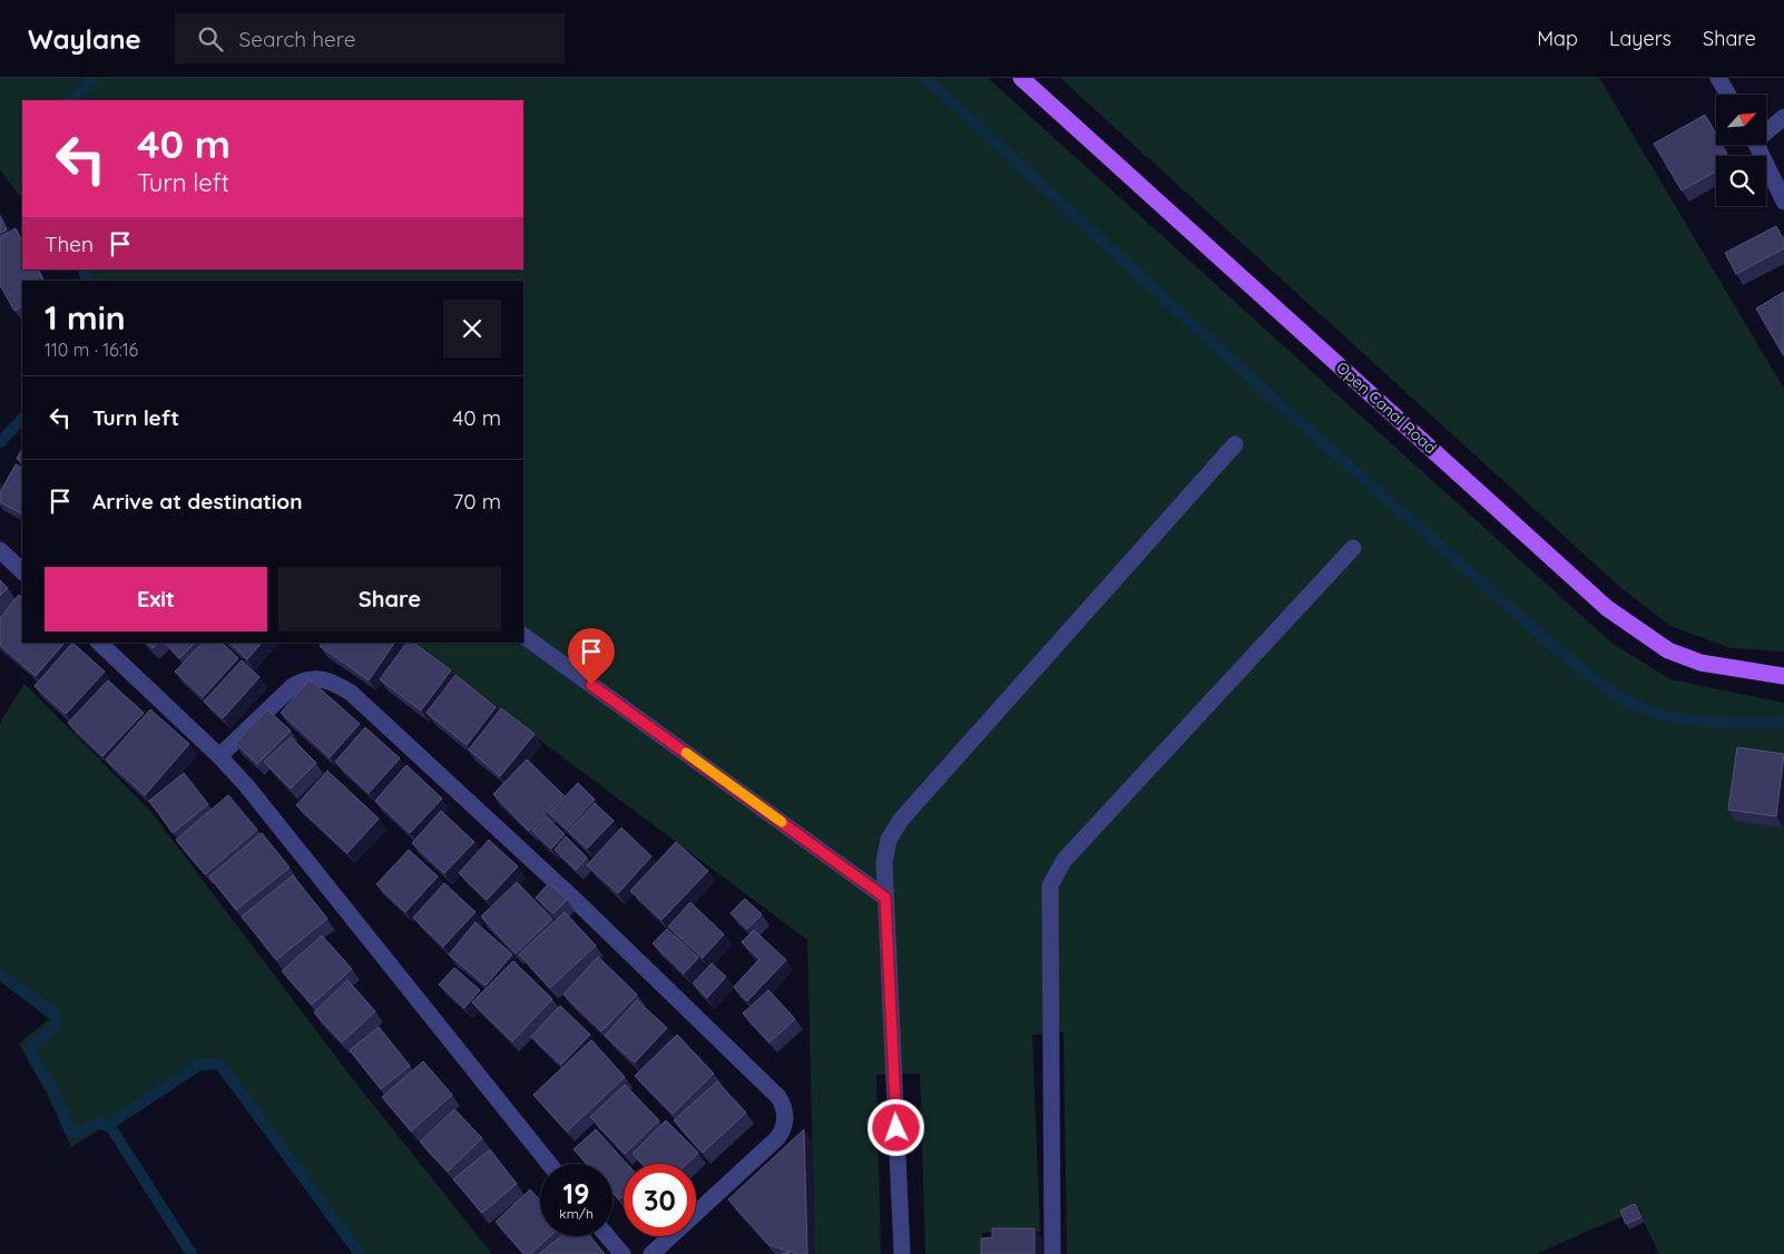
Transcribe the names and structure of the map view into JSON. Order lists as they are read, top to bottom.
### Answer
{
  "streets": {
    "main road": ["Open Canal Road"]
  },
  "north": "top right",
  "page": {
    "header": "Waylane",
    "search": "Search here",
    "nav": ["Map", "Layers", "Share"],
    "turn": ["40 m", "Turn left"],
    "then": "Then",
    "heading": ["1 min", "110 m · 16:16"],
    "list": [
      {
        "name": "Turn left",
        "value": "40 m"
      },
      {
        "name": "Arrive at destination",
        "value": "70 m"
      }
    ],
    "buttons": ["Exit", "Share"],
    "speed": "19 km/h",
    "limit": "30"
  }
}
